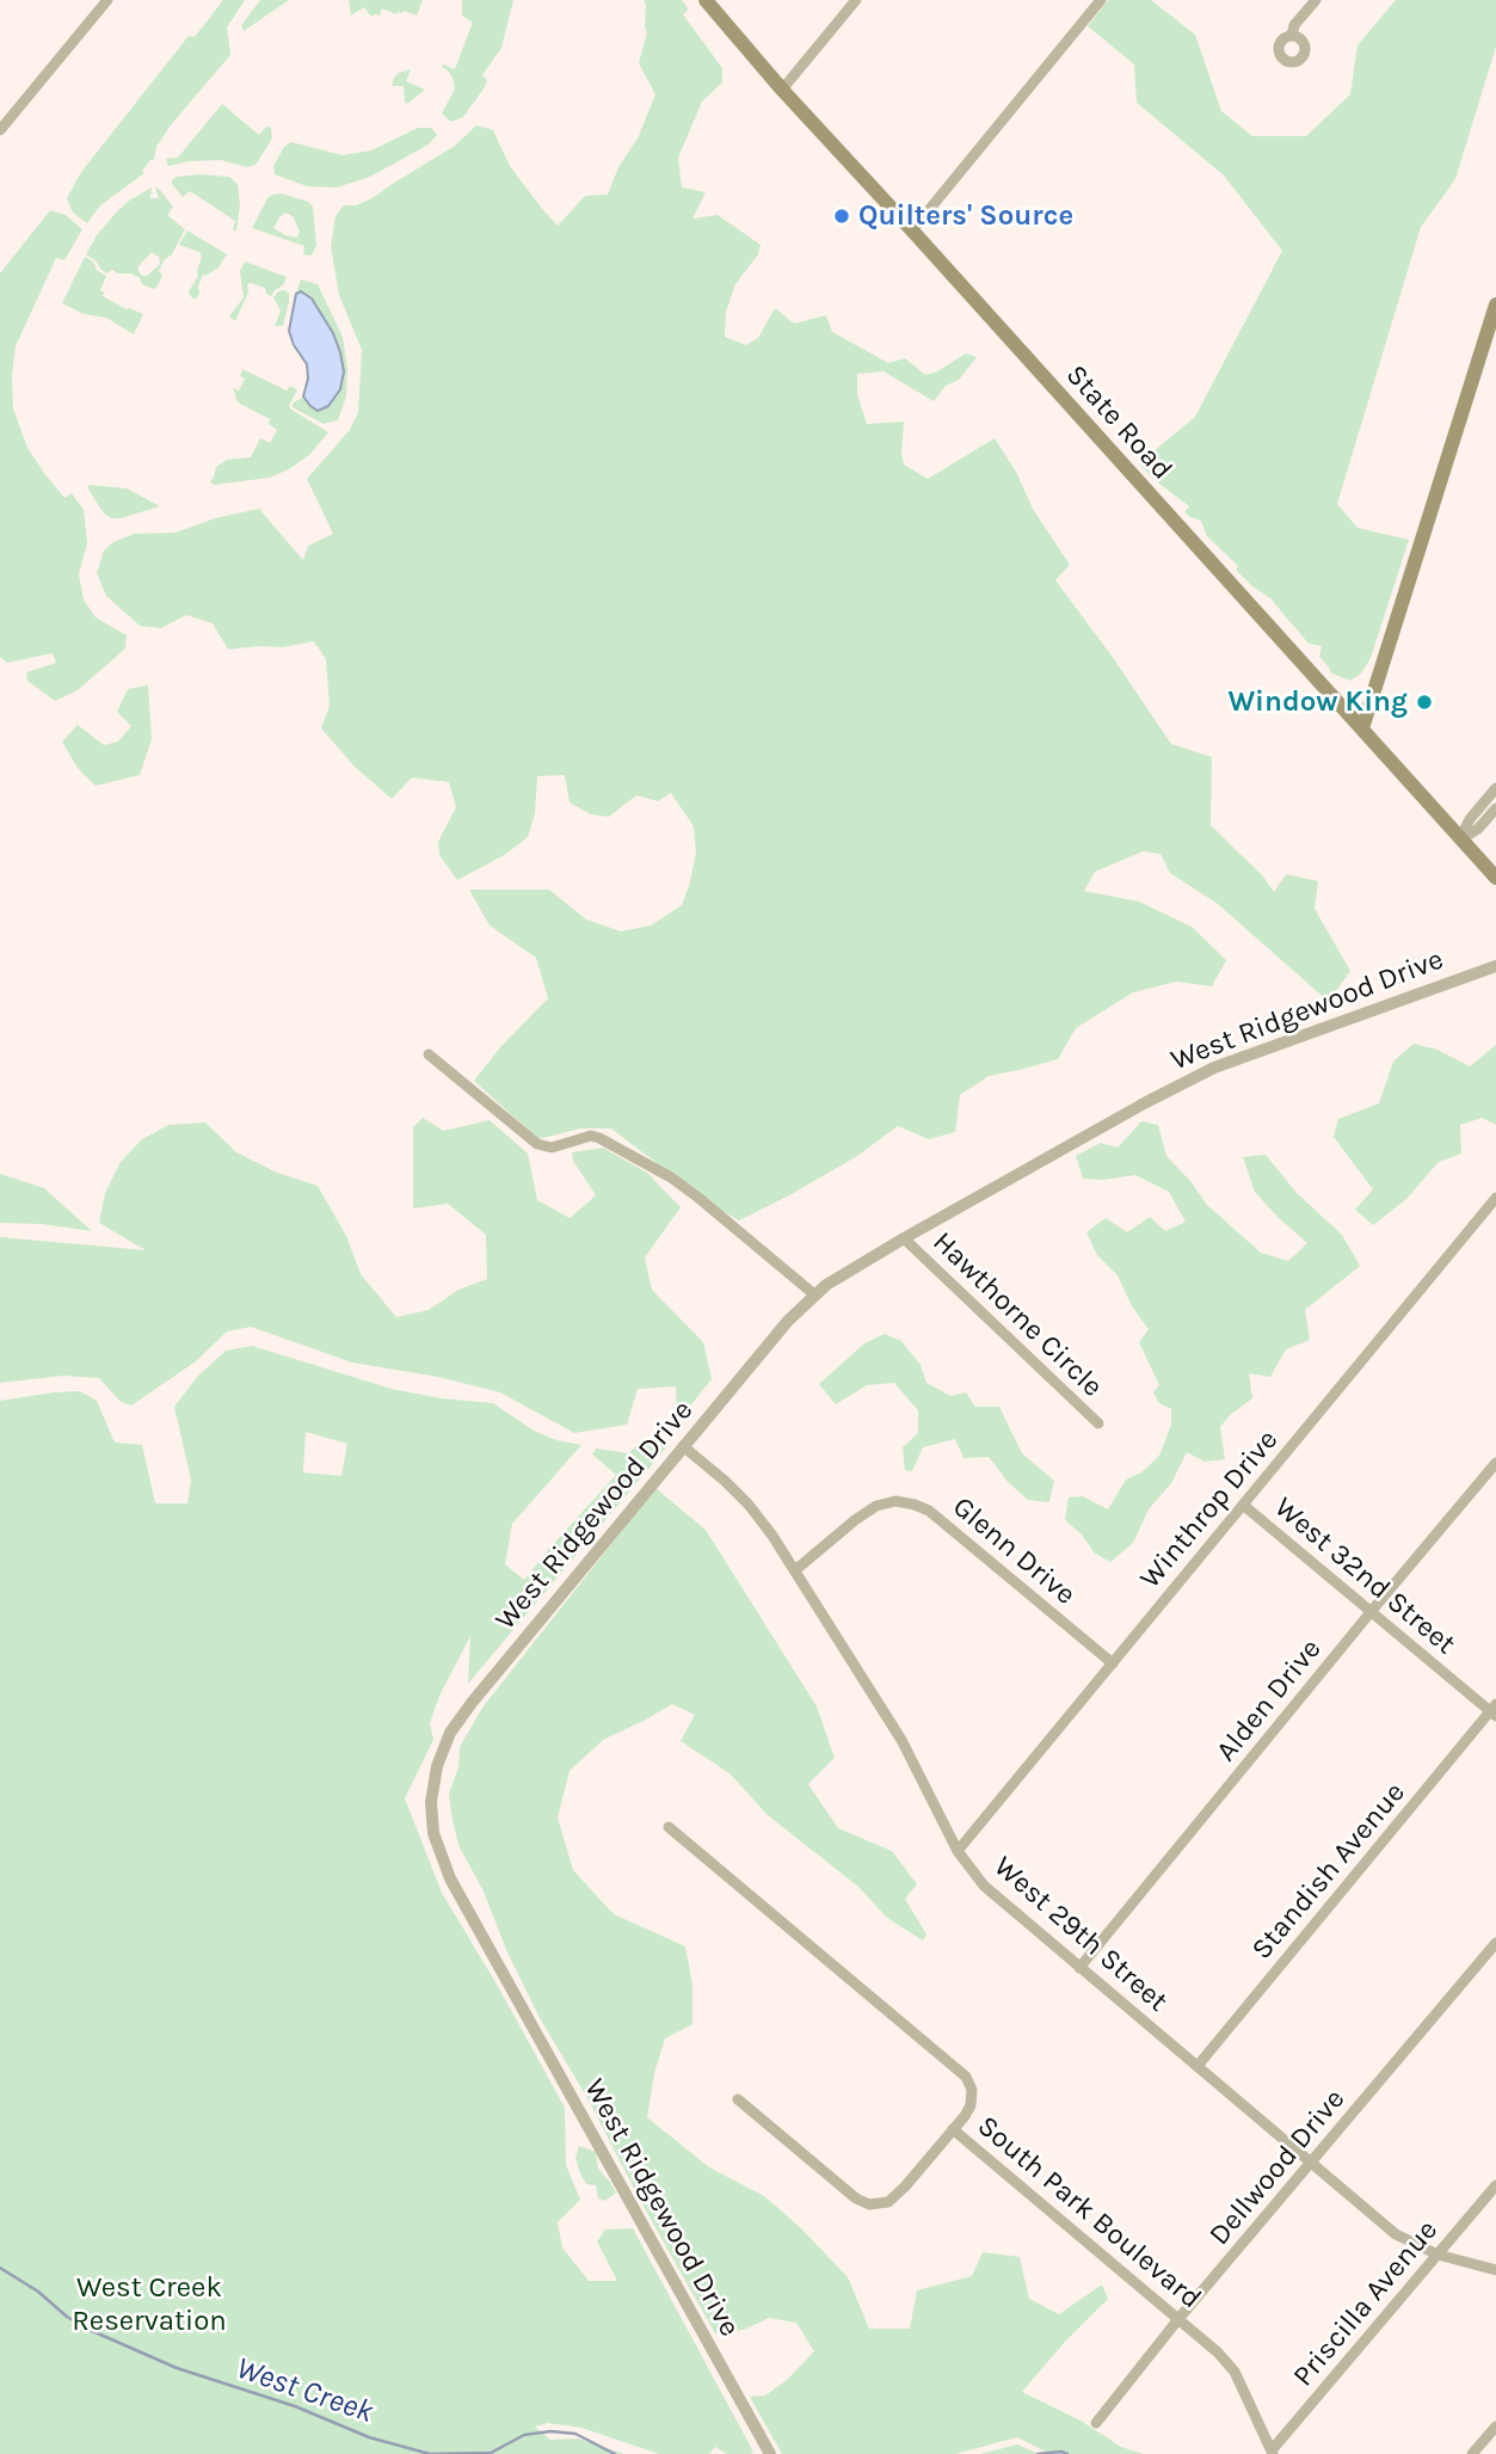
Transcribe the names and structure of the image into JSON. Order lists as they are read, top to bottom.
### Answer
{
  "streets": {
    "main road": ["State Road"],
    "street": [
      "West Ridgewood Drive",
      "Hawthorne Circle",
      "Winthrop Drive",
      "Glenn Drive",
      "West 32nd Street",
      "Alden Drive",
      "Standish Avenue",
      "West 29th Street",
      "Dellwood Drive",
      "South Park Boulevard",
      "Priscilla Avenue"
    ]
  },
  "crossings": [
    ["West Ridgewood Drive", "Hawthorne Circle"],
    ["West Ridgewood Drive", "West 29th Street"],
    ["Winthrop Drive", "Glenn Drive"],
    ["Winthrop Drive", "West 32nd Street"],
    ["Winthrop Drive", "West 29th Street"],
    ["Glenn Drive", "West 29th Street"],
    ["West 32nd Street", "Alden Drive"],
    ["West 32nd Street", "Standish Avenue"],
    ["Alden Drive", "West 29th Street"],
    ["Standish Avenue", "West 29th Street"],
    ["West 29th Street", "Dellwood Drive"],
    ["West 29th Street", "Priscilla Avenue"],
    ["Dellwood Drive", "South Park Boulevard"],
    ["South Park Boulevard", "Priscilla Avenue"]
  ],
  "water": ["West Creek"],
  "parks": ["West Creek Reservation"],
  "places": ["Quilters' Source", "Window King"]
}
